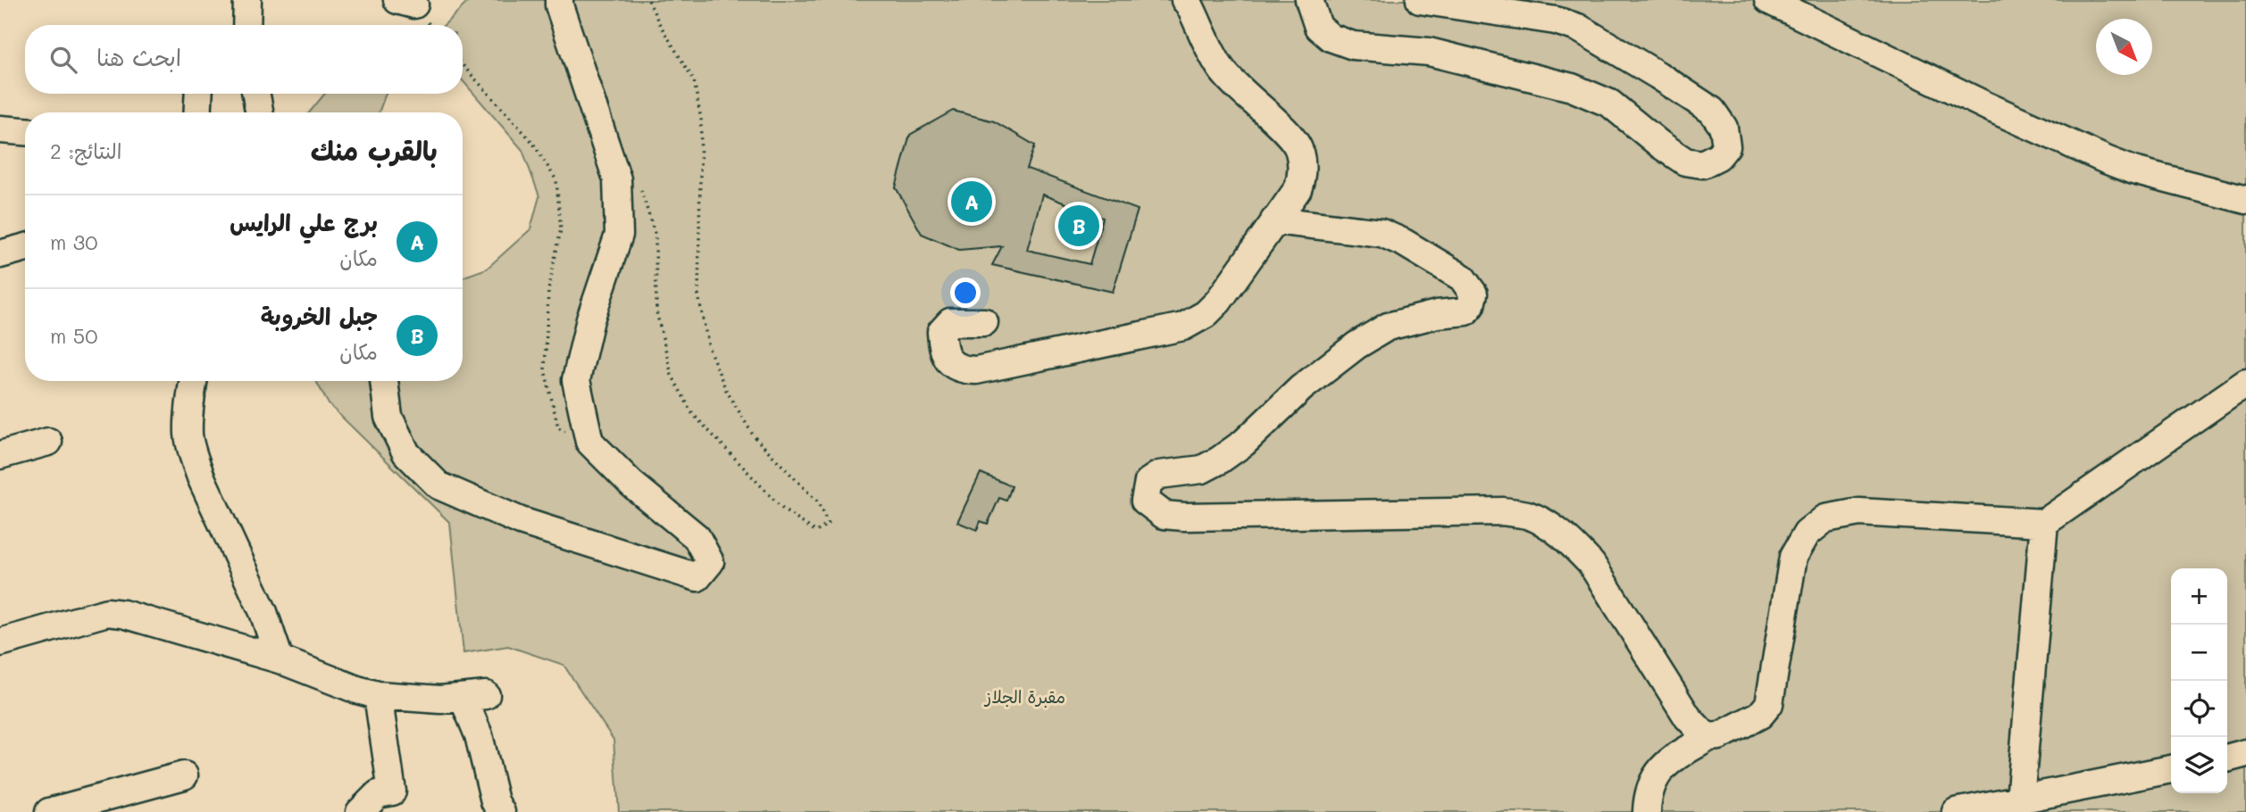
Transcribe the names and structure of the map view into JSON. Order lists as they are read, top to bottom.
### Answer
{
  "parks": ["مقبرة الجلاز"],
  "north": "bottom right",
  "page": {
    "search": "ابحث هنا",
    "heading": ["بالقرب منك", "النتائج: 2"],
    "pins": ["A", "B"],
    "list": [
      {
        "mark": "A",
        "name": "برج علي الرايس",
        "note": "مكان",
        "value": "30 m"
      },
      {
        "mark": "B",
        "name": "جبل الخروبة",
        "note": "مكان",
        "value": "50 m"
      }
    ],
    "map_buttons": ["+", "−"]
  }
}
